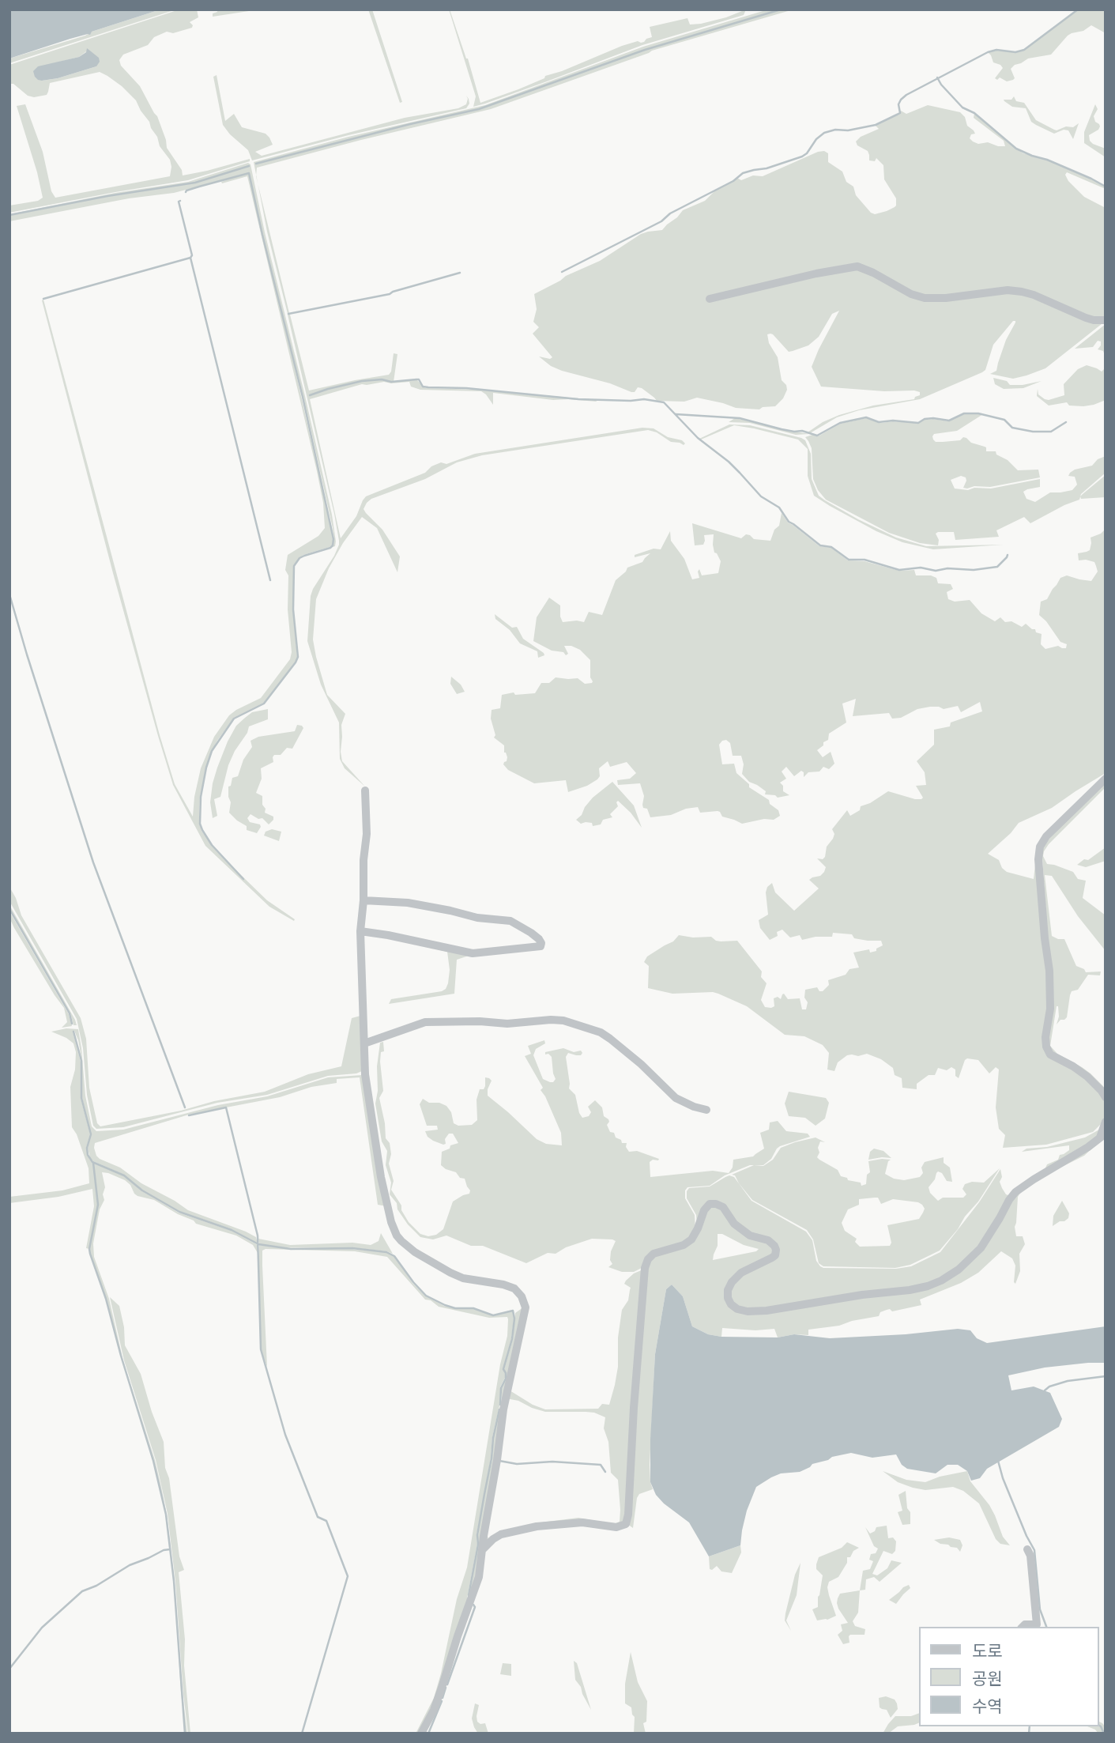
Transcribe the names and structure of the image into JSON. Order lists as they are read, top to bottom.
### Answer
{
  "legend": ["도로", "공원", "수역"]
}
